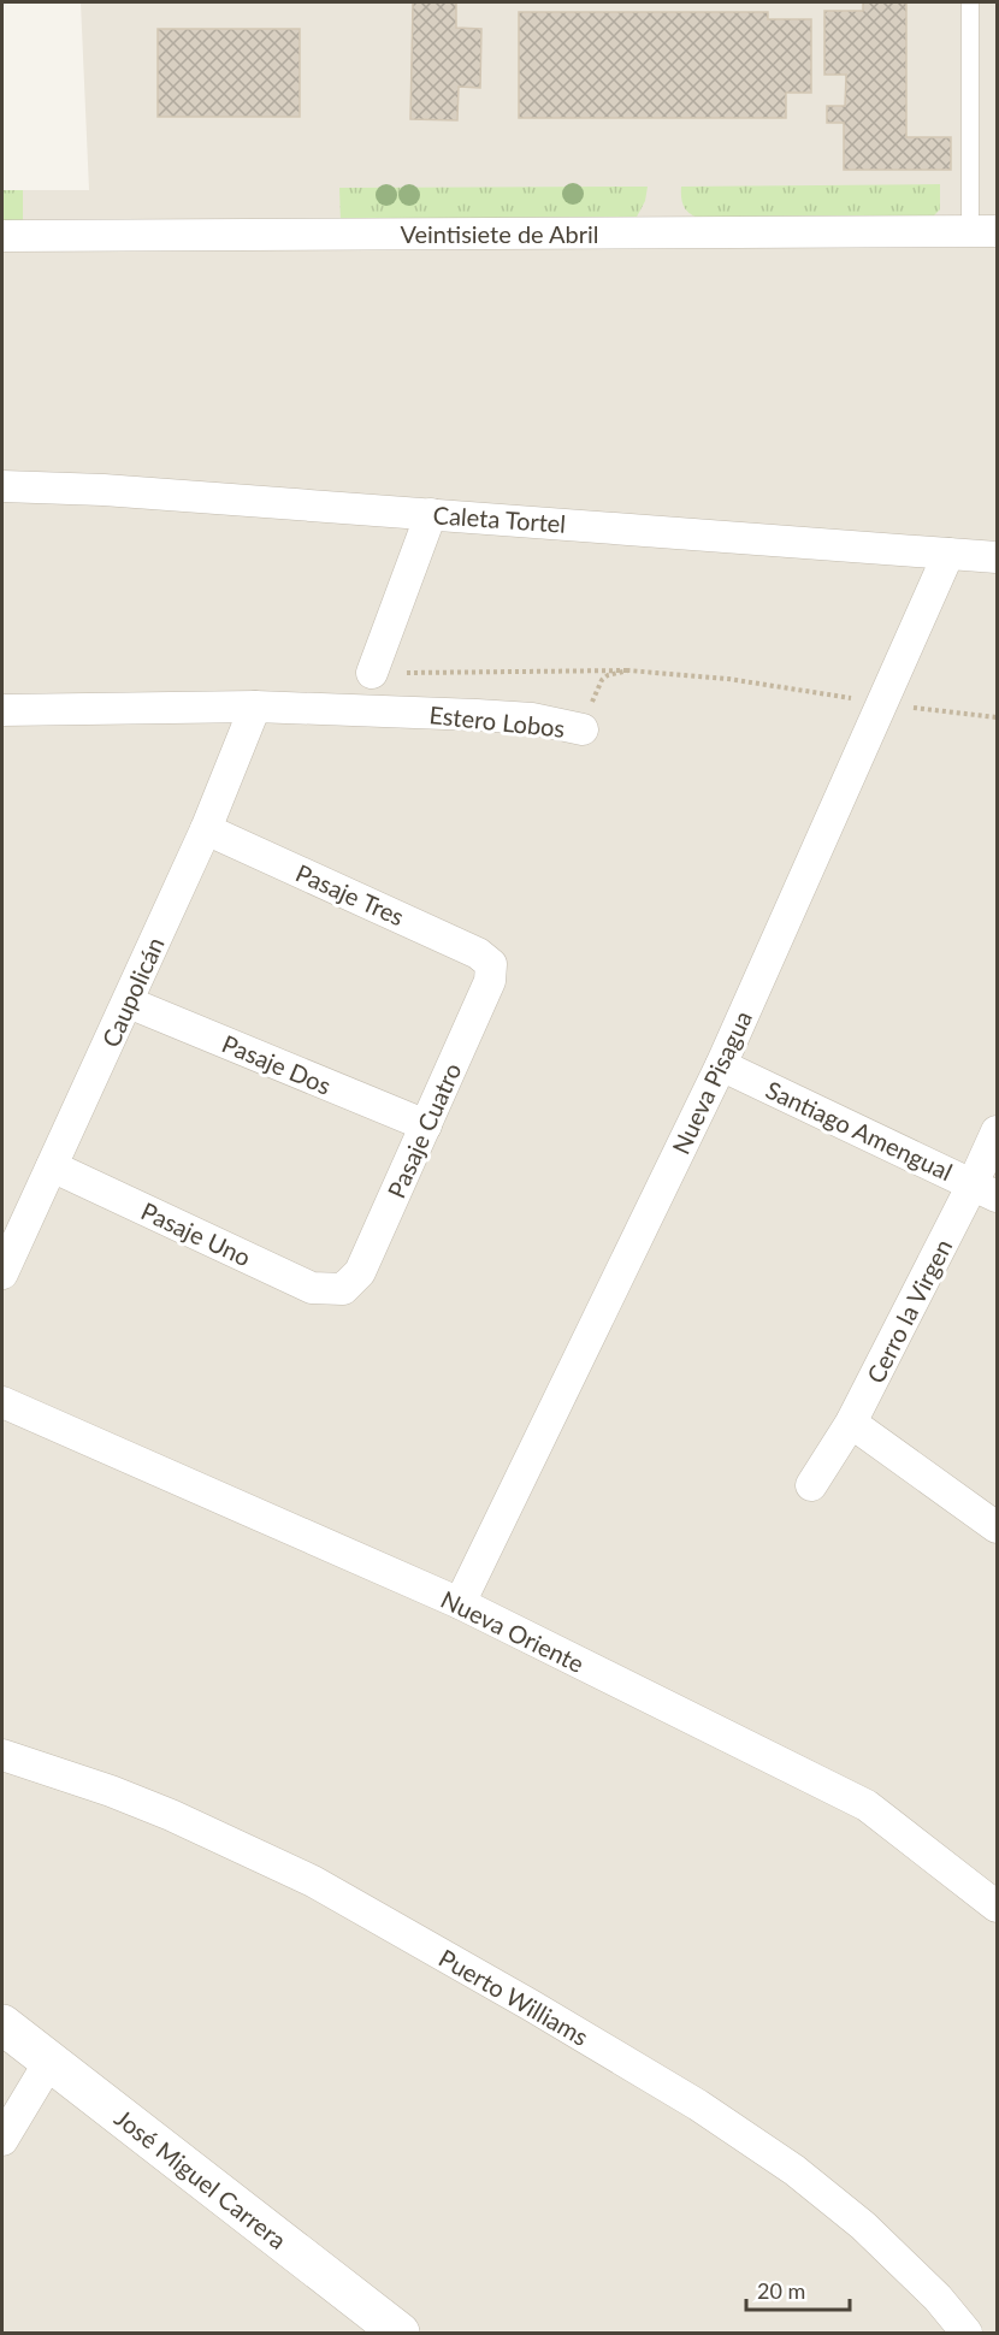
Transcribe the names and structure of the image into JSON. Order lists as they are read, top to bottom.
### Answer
{
  "streets": {
    "street": [
      "Veintisiete de Abril",
      "Caleta Tortel",
      "Estero Lobos",
      "Pasaje Tres",
      "Caupolicán",
      "Pasaje Dos",
      "Nueva Pisagua",
      "Pasaje Cuatro",
      "Santiago Amengual",
      "Pasaje Uno",
      "Cerro la Virgen",
      "Nueva Oriente",
      "Puerto Williams",
      "José Miguel Carrera"
    ]
  },
  "crossings": [
    ["Caleta Tortel", "Nueva Pisagua"],
    ["Estero Lobos", "Caupolicán"],
    ["Estero Lobos", "Nueva Pisagua"],
    ["Pasaje Tres", "Caupolicán"],
    ["Pasaje Tres", "Pasaje Cuatro"],
    ["Caupolicán", "Pasaje Dos"],
    ["Caupolicán", "Pasaje Uno"],
    ["Pasaje Dos", "Pasaje Cuatro"],
    ["Nueva Pisagua", "Santiago Amengual"],
    ["Nueva Pisagua", "Nueva Oriente"],
    ["Pasaje Cuatro", "Pasaje Uno"],
    ["Santiago Amengual", "Cerro la Virgen"]
  ],
  "scale_bar": "20 m"
}
